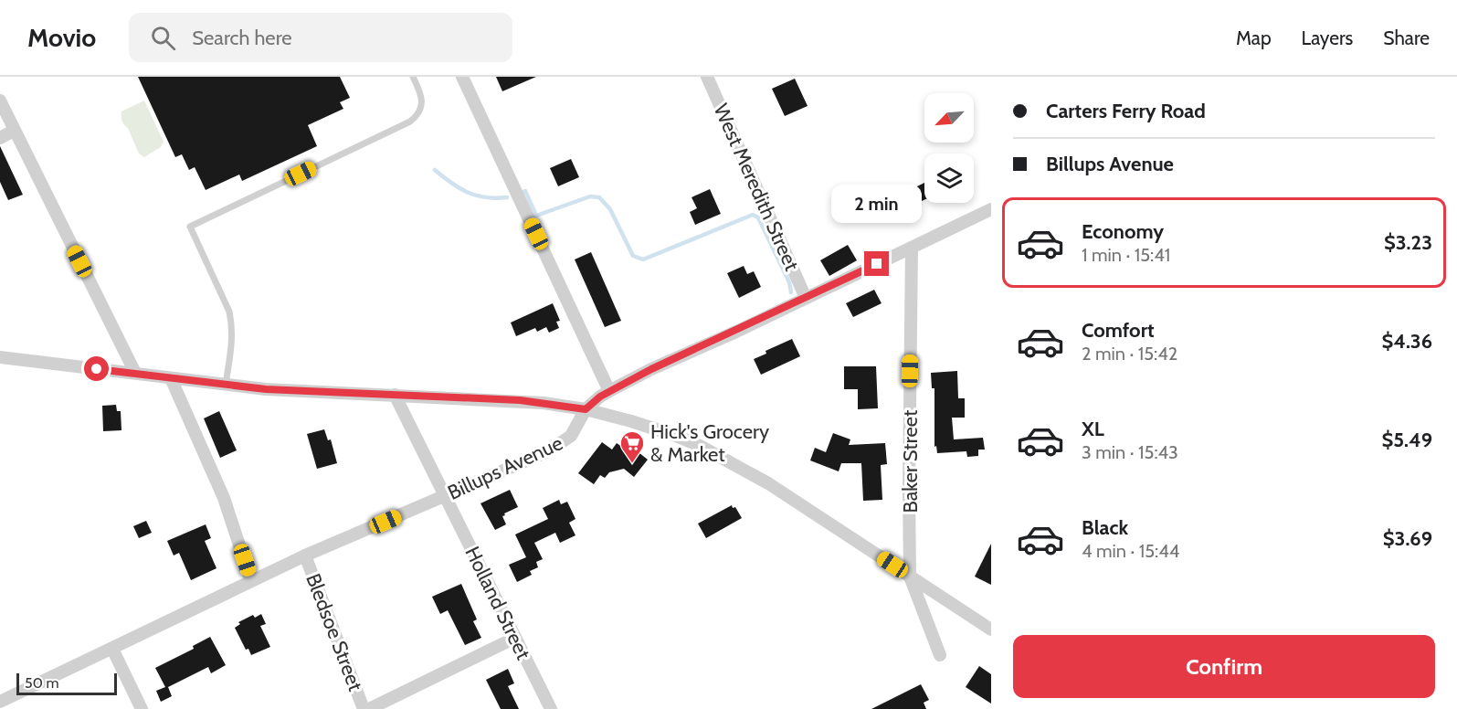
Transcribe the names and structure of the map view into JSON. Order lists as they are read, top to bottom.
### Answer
{
  "streets": {
    "street": [
      "West Meredith Street",
      "Baker Street",
      "Billups Avenue",
      "Holland Street",
      "Bledsoe Street"
    ]
  },
  "crossings": [
    ["West Meredith Street", "Billups Avenue"],
    ["Baker Street", "Billups Avenue"],
    ["Billups Avenue", "Holland Street"],
    ["Billups Avenue", "Bledsoe Street"]
  ],
  "places": {
    "supermarket": ["Hick's Grocery & Market"]
  },
  "scale_bar": "50 m",
  "north": "bottom left",
  "page": {
    "header": "Movio",
    "search": "Search here",
    "nav": ["Map", "Layers", "Share"],
    "banner": ["Carters Ferry Road", "Billups Avenue"],
    "bubble": "2 min",
    "list": [
      {
        "name": "Economy",
        "note": "1 min · 15:41",
        "value": "$3.23"
      },
      {
        "name": "Comfort",
        "note": "2 min · 15:42",
        "value": "$4.36"
      },
      {
        "name": "XL",
        "note": "3 min · 15:43",
        "value": "$5.49"
      },
      {
        "name": "Black",
        "note": "4 min · 15:44",
        "value": "$3.69"
      }
    ],
    "buttons": "Confirm",
    "scale": "50 m"
  }
}
